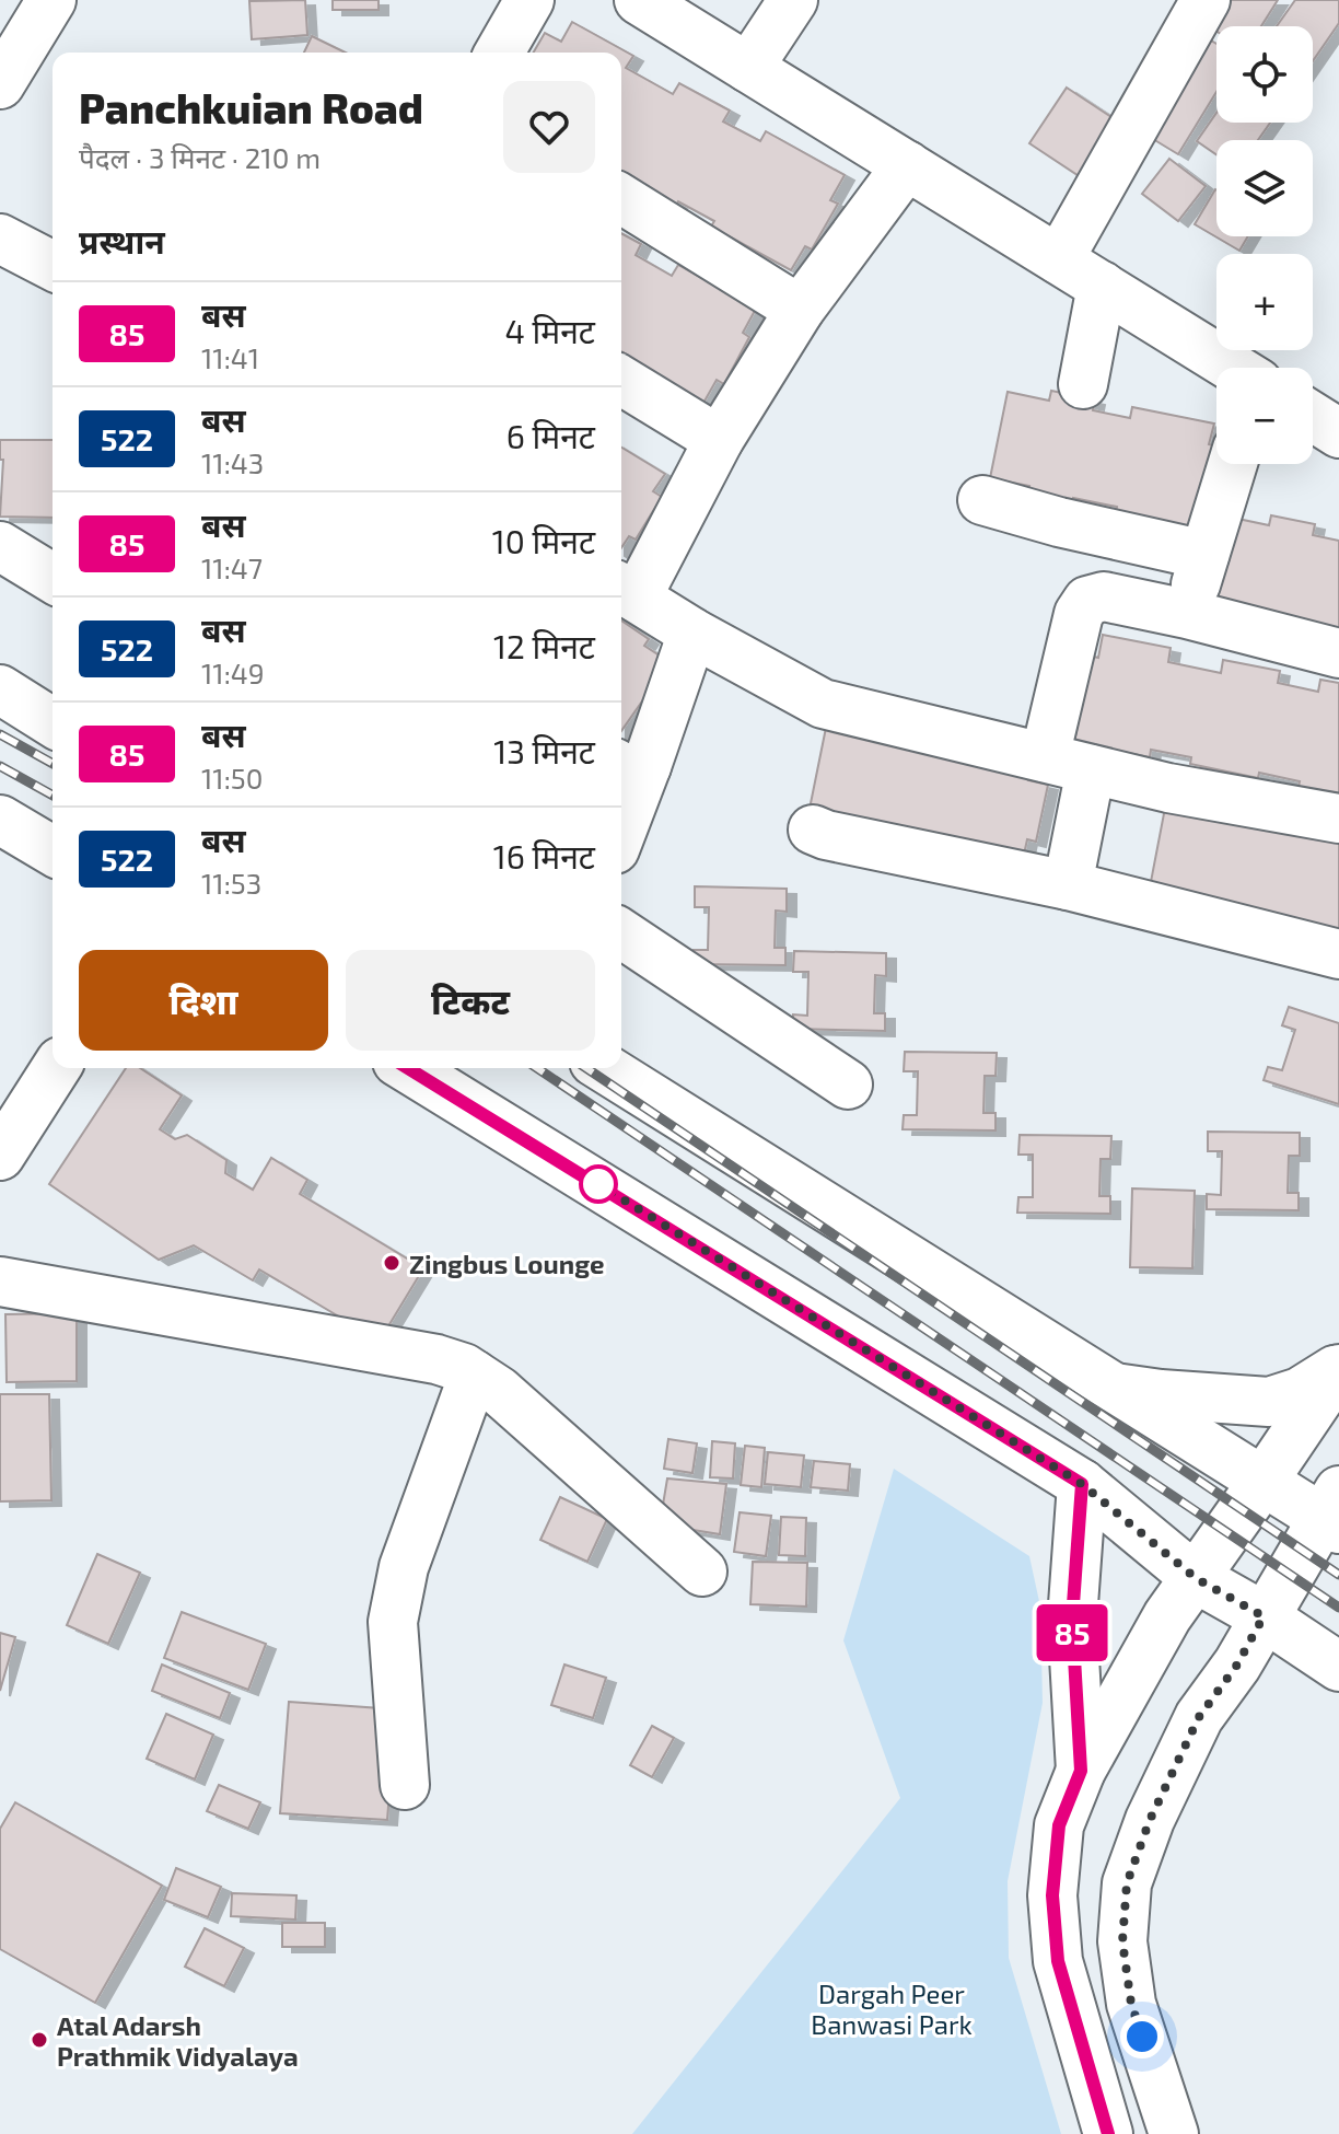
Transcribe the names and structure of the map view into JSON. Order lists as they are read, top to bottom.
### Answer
{
  "parks": ["Dargah Peer Banwasi Park"],
  "places": ["Zingbus Lounge", "Atal Adarsh Prathmik Vidyalaya"],
  "lines": ["bus line 85"],
  "page": {
    "on_map": "85",
    "map_buttons": ["+", "−"],
    "heading": [
      ["Panchkuian Road", "पैदल · 3 मिनट · 210 m"],
      "प्रस्थान"
    ],
    "list": [
      {
        "mark": "85",
        "name": "बस",
        "note": "11:41",
        "value": "4 मिनट"
      },
      {
        "mark": "522",
        "name": "बस",
        "note": "11:43",
        "value": "6 मिनट"
      },
      {
        "mark": "85",
        "name": "बस",
        "note": "11:47",
        "value": "10 मिनट"
      },
      {
        "mark": "522",
        "name": "बस",
        "note": "11:49",
        "value": "12 मिनट"
      },
      {
        "mark": "85",
        "name": "बस",
        "note": "11:50",
        "value": "13 मिनट"
      },
      {
        "mark": "522",
        "name": "बस",
        "note": "11:53",
        "value": "16 मिनट"
      }
    ],
    "buttons": ["दिशा", "टिकट"]
  }
}
